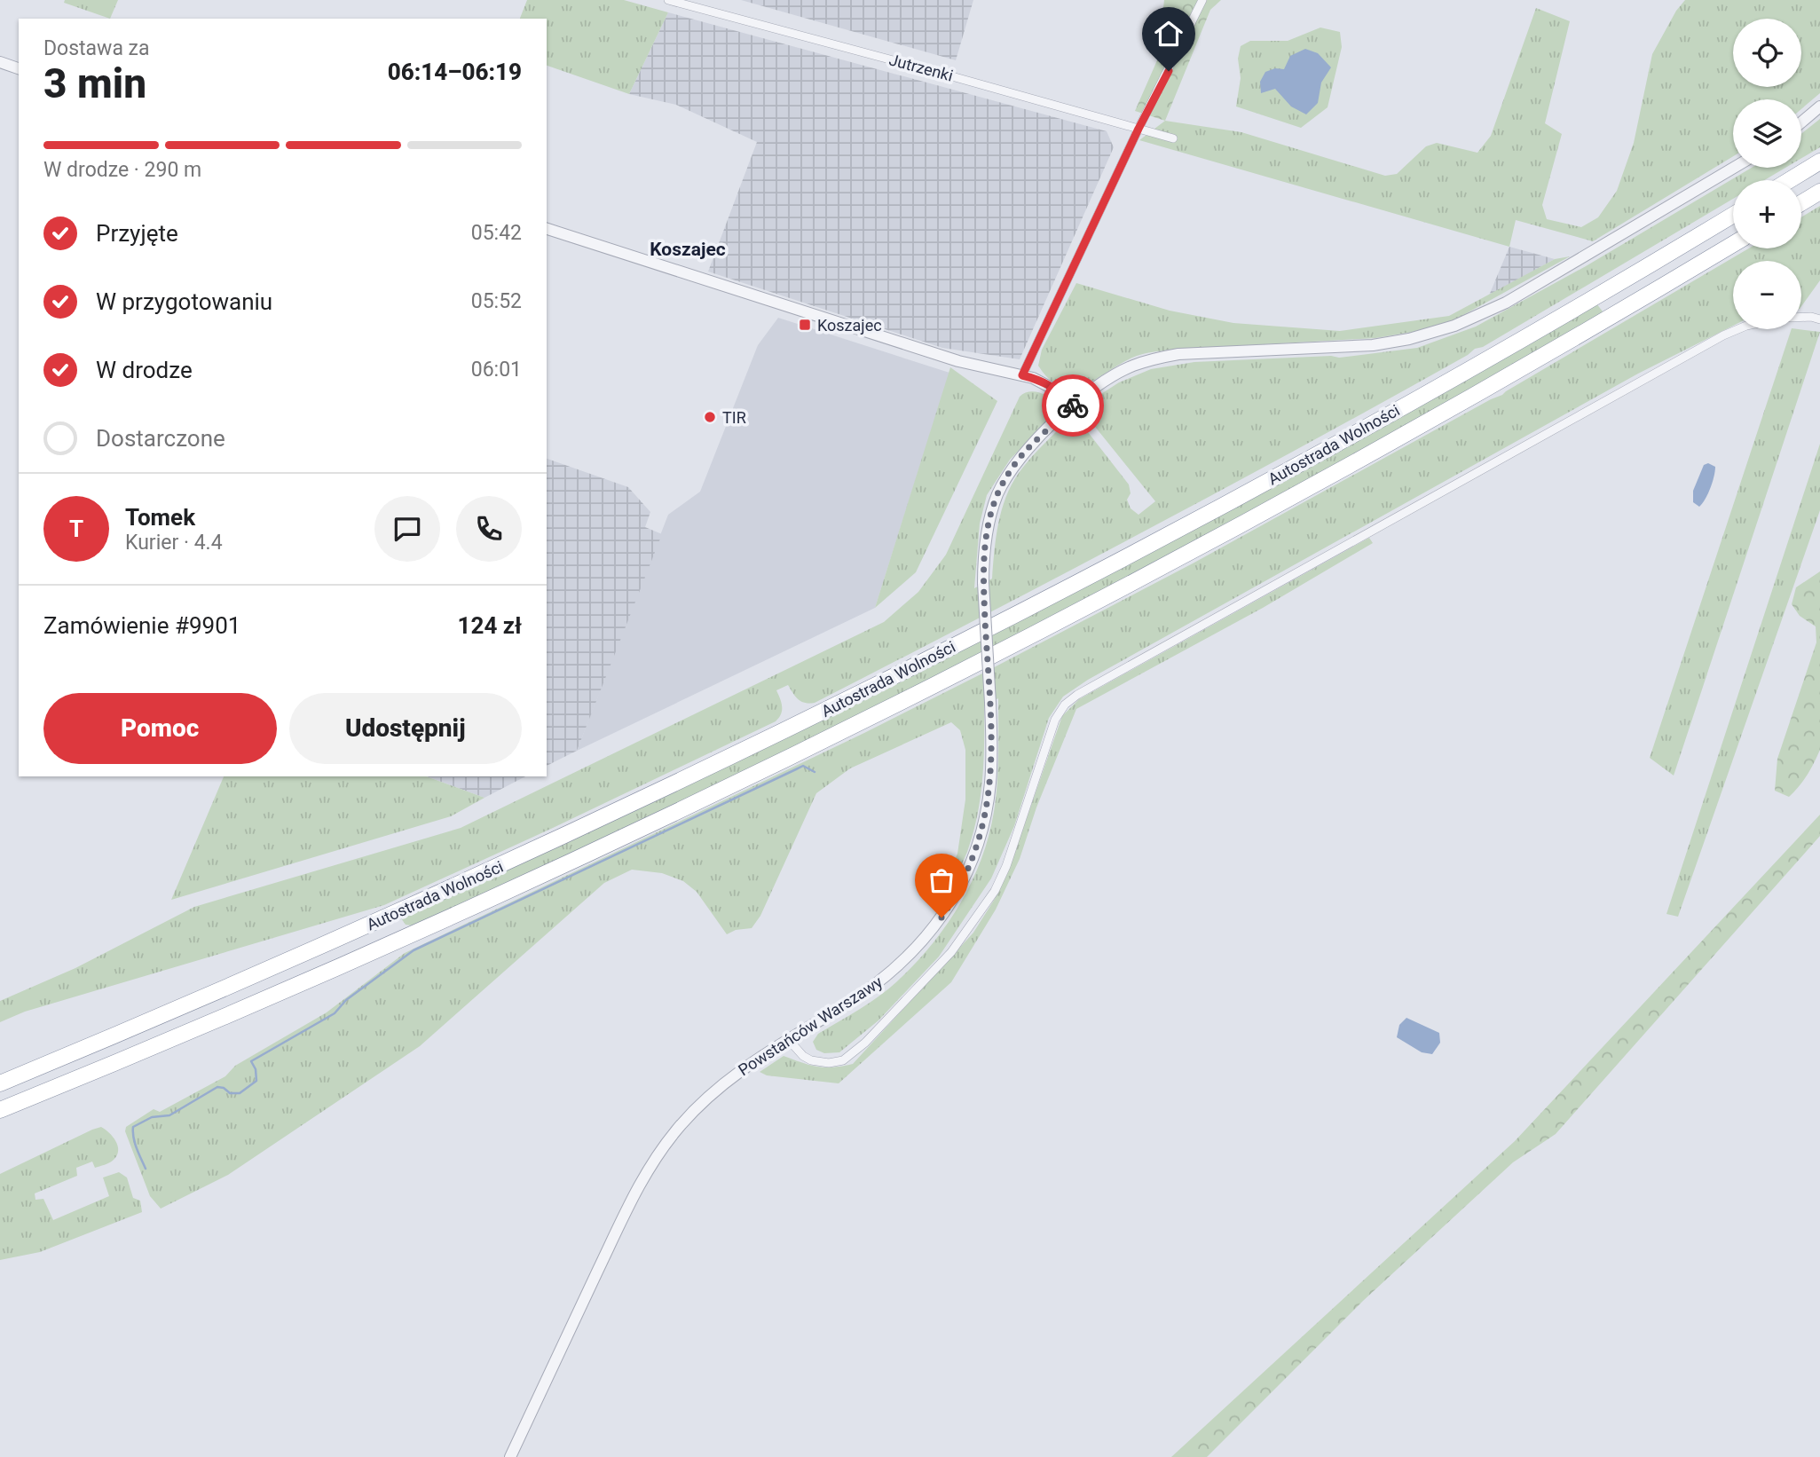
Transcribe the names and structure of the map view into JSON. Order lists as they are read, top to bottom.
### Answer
{
  "streets": {
    "highway": ["Autostrada Wolności"],
    "street": ["Jutrzenki", "Powstańców Warszawy"]
  },
  "districts": ["Koszajec"],
  "places": {
    "transit": ["Koszajec"],
    "other": ["TIR"]
  },
  "page": {
    "map_buttons": ["+", "−"],
    "heading": ["3 min", "Dostawa za", "06:14–06:19"],
    "panel": [
      "Tomek",
      "Kurier · 4.4",
      "Zamówienie #9901",
      "124 zł"
    ],
    "bar": "W drodze · 290 m",
    "list": [
      ["Przyjęte", "05:42"],
      ["W przygotowaniu", "05:52"],
      ["W drodze", "06:01"],
      "Dostarczone"
    ],
    "round": "T",
    "buttons": ["Pomoc", "Udostępnij"]
  }
}
